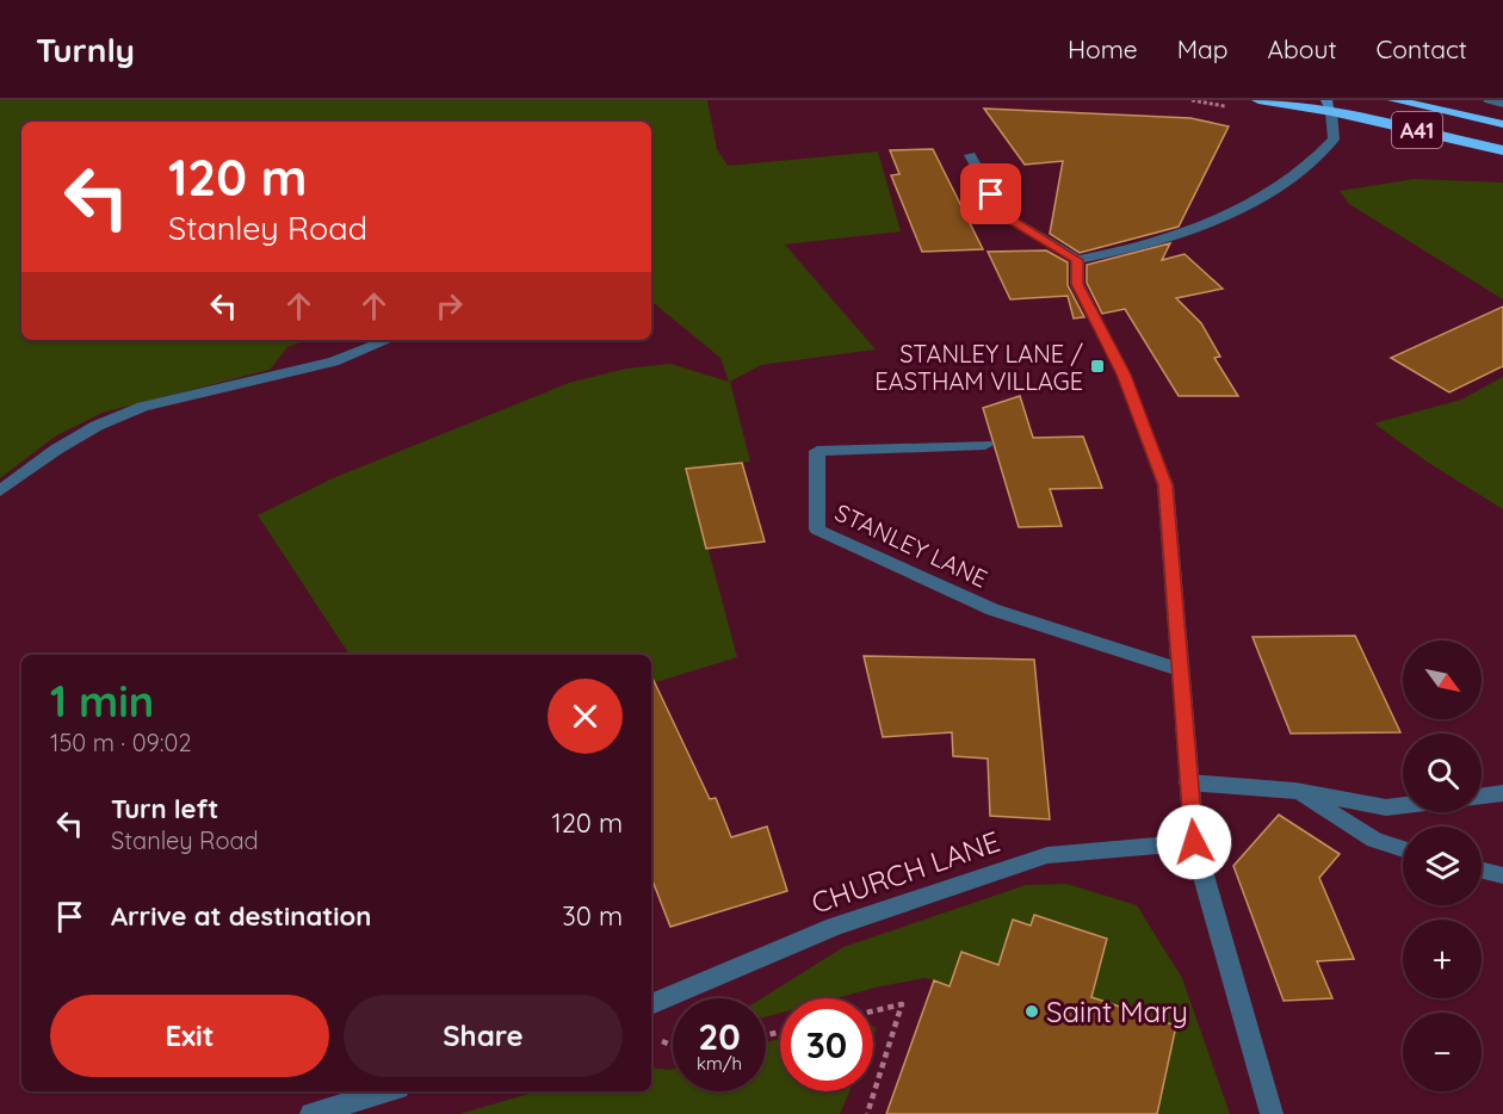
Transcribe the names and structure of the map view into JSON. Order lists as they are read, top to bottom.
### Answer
{
  "streets": {
    "highway": ["A41"],
    "street": ["STANLEY LANE", "CHURCH LANE"]
  },
  "places": {
    "transit": ["STANLEY LANE / EASTHAM VILLAGE"],
    "other": ["Saint Mary"]
  },
  "north": "bottom right",
  "page": {
    "header": "Turnly",
    "nav": [
      "Home",
      "Map",
      "About",
      "Contact"
    ],
    "turn": ["120 m", "Stanley Road"],
    "map_buttons": ["+", "−"],
    "heading": ["1 min", "150 m · 09:02"],
    "list": [
      {
        "name": "Turn left",
        "note": "Stanley Road",
        "value": "120 m"
      },
      {
        "name": "Arrive at destination",
        "value": "30 m"
      }
    ],
    "buttons": ["Exit", "Share"],
    "speed": "20 km/h",
    "limit": "30"
  }
}
